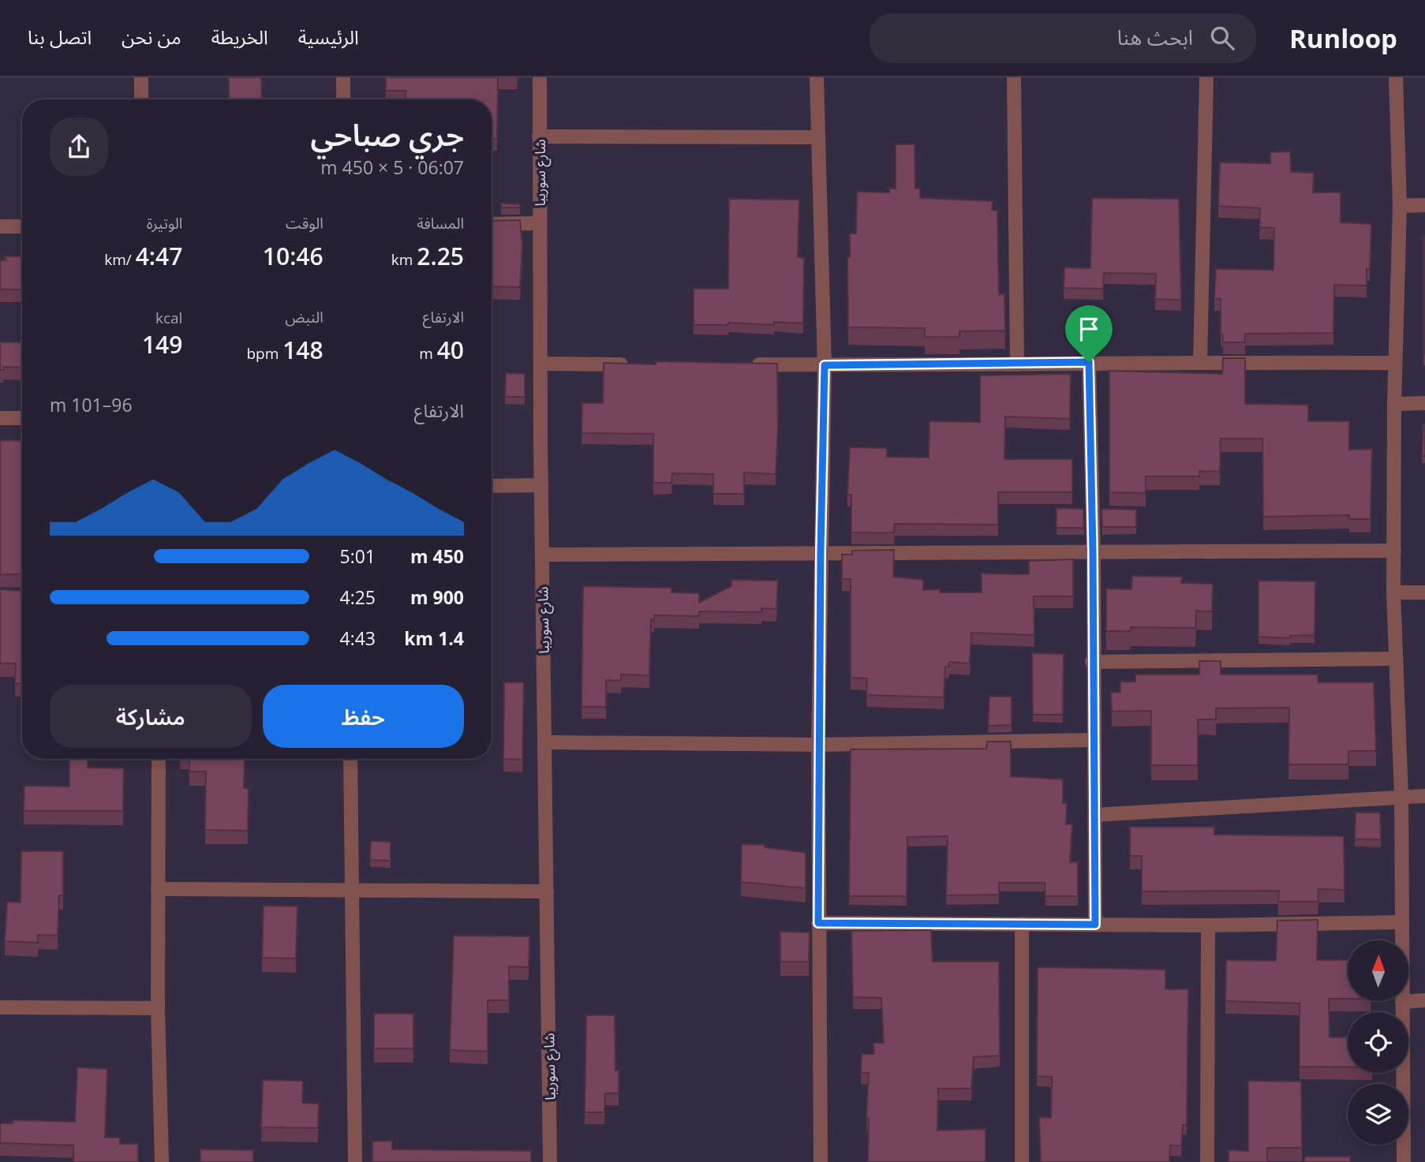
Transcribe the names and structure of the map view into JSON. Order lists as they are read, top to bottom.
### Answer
{
  "streets": {
    "street": ["شارع سوريبا"]
  },
  "north": "top",
  "page": {
    "header": "Runloop",
    "search": "ابحث هنا",
    "nav": [
      "الرئيسية",
      "الخريطة",
      "من نحن",
      "اتصل بنا"
    ],
    "heading": ["جري صباحي", "06:07 · 5 × 450 m"],
    "stats": [
      ["المسافة", "2.25 km"],
      ["الوقت", "10:46"],
      ["الوتيرة", "4:47 /km"],
      ["الارتفاع", "40 m"],
      ["النبض", "148 bpm"],
      ["kcal", "149"]
    ],
    "chart": ["الارتفاع", "96–101 m"],
    "list": [
      {
        "name": "450 m",
        "note": "5:01"
      },
      {
        "name": "900 m",
        "note": "4:25"
      },
      {
        "name": "1.4 km",
        "note": "4:43"
      }
    ],
    "buttons": ["حفظ", "مشاركة"]
  }
}
